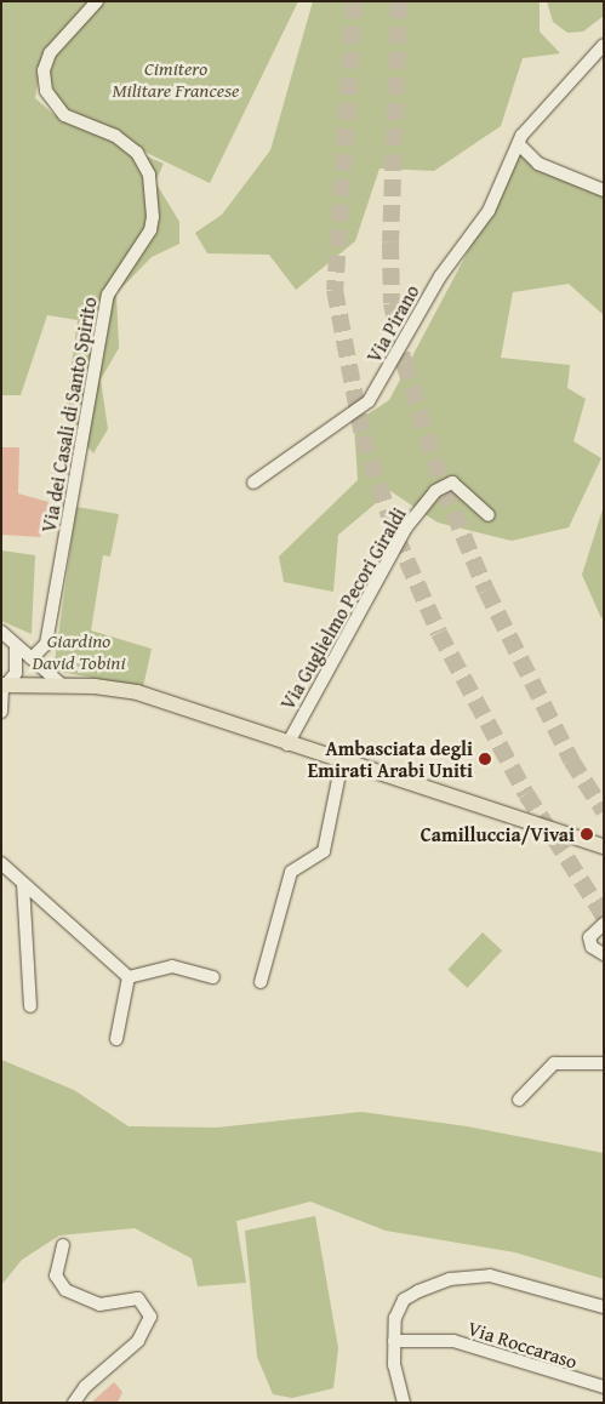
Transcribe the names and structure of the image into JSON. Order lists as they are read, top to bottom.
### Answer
{
  "streets": {
    "street": [
      "Via Pirano",
      "Via dei Casali di Santo Spirito",
      "Via Guglielmo Pecori Giraldi",
      "Via Roccaraso"
    ]
  },
  "parks": ["Cimitero Militare Francese", "Giardino David Tobini"],
  "places": ["Ambasciata degli Emirati Arabi Uniti", "Camilluccia/Vivai"]
}
